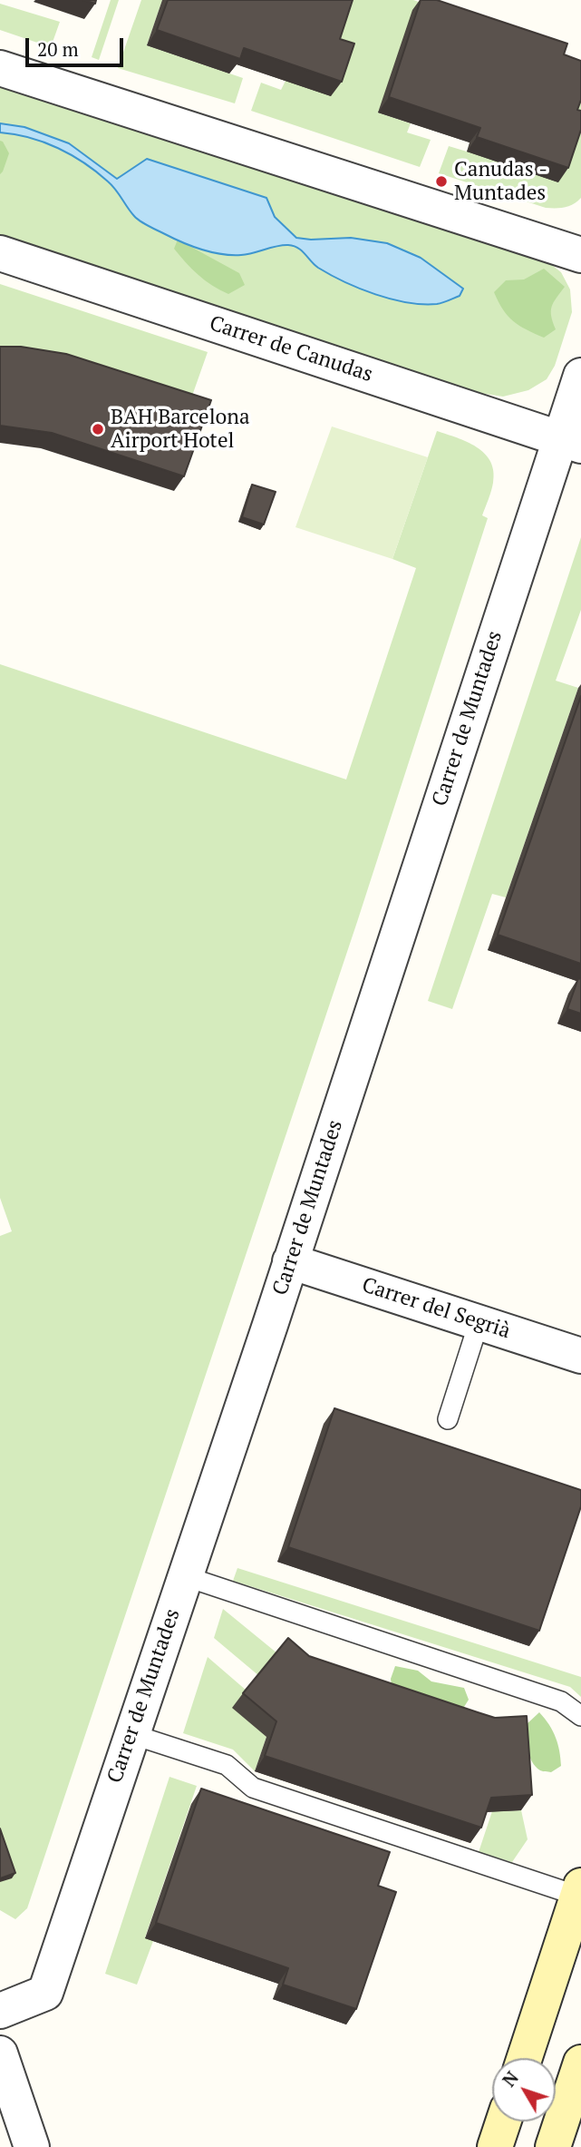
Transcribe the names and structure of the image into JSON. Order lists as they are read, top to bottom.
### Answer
{
  "streets": {
    "street": ["Carrer de Canudas", "Carrer de Muntades", "Carrer del Segrià"]
  },
  "crossings": [
    ["Carrer de Canudas", "Carrer de Muntades"],
    ["Carrer de Muntades", "Carrer del Segrià"]
  ],
  "places": ["Canudas - Muntades", "BAH Barcelona Airport Hotel"],
  "scale_bar": "20 m",
  "north": "top left"
}
